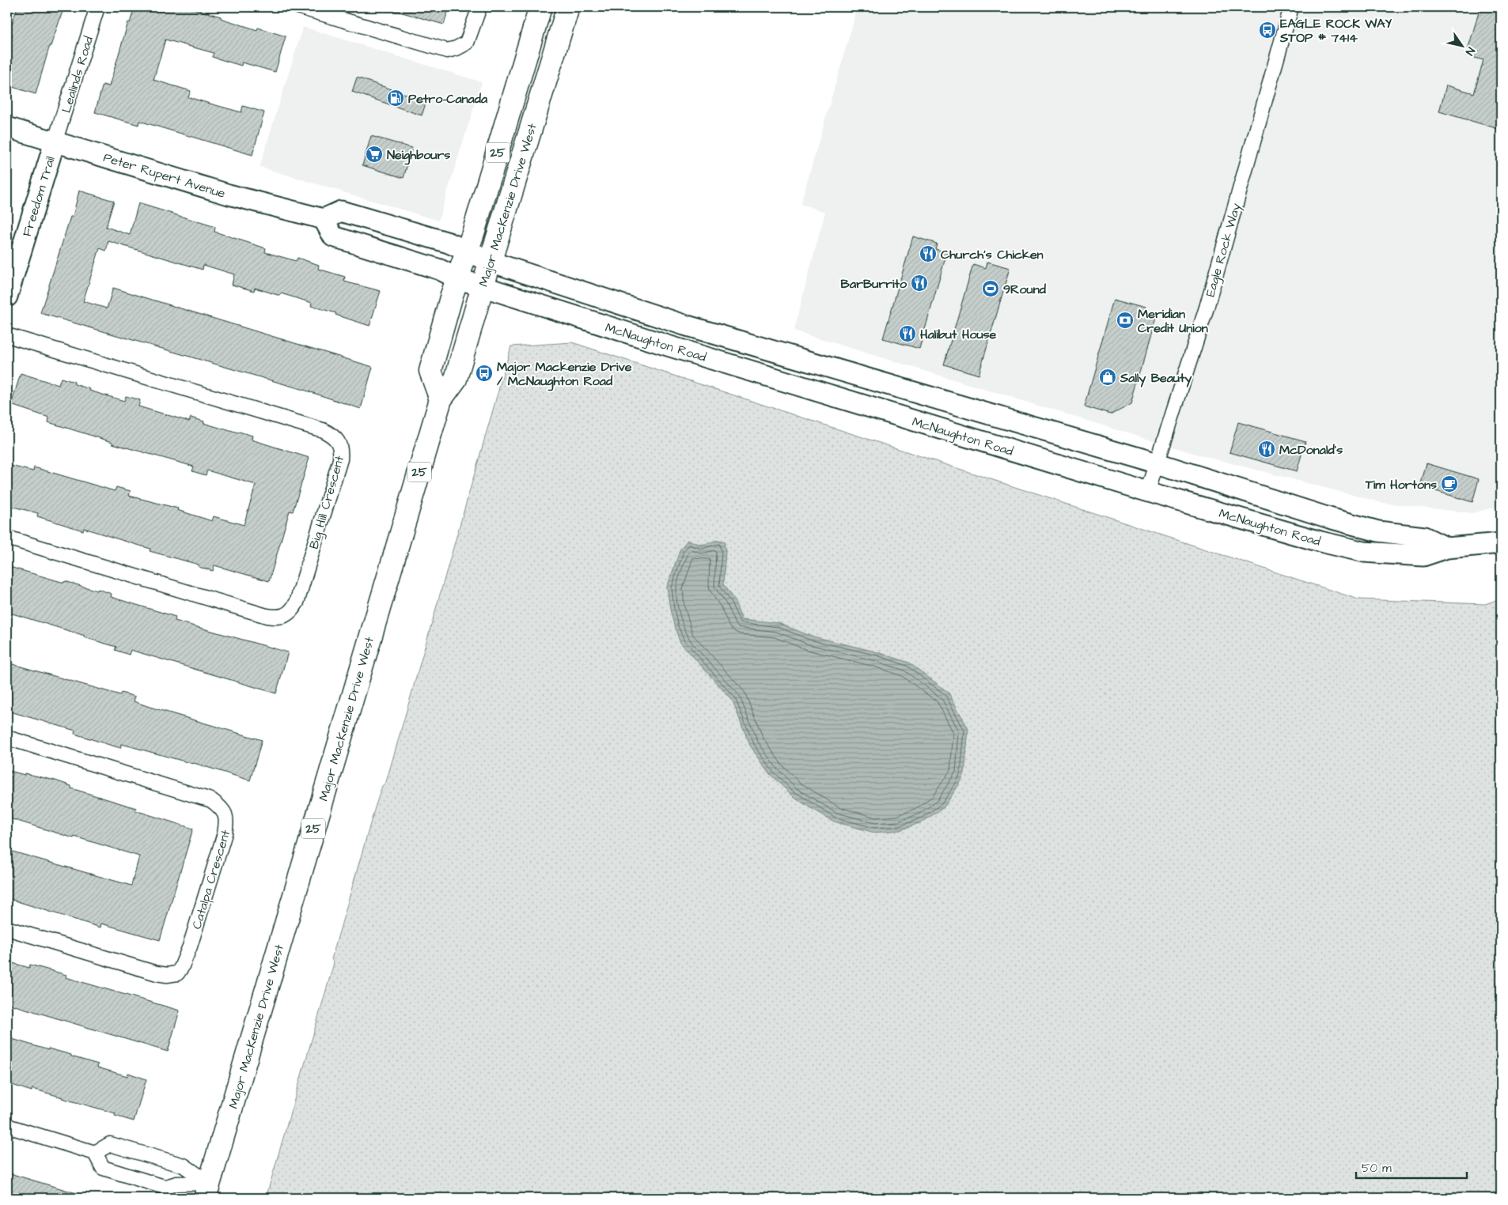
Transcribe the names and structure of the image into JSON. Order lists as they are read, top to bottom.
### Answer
{
  "streets": {
    "main road": ["25", "Major MacKenzie Drive West"],
    "street": [
      "Lealinds Road",
      "Peter Rupert Avenue",
      "Freedom Trail",
      "Eagle Rock Way",
      "McNaughton Road",
      "Big Hill Crescent",
      "Catalpa Crescent"
    ]
  },
  "crossings": [
    ["Lealinds Road", "Peter Rupert Avenue"],
    ["Lealinds Road", "Freedom Trail"],
    ["Peter Rupert Avenue", "Freedom Trail"],
    ["Major MacKenzie Drive West", "McNaughton Road"],
    ["Eagle Rock Way", "McNaughton Road"]
  ],
  "places": {
    "bus stop": ["EAGLE ROCK WAY STOP # 7414", "Major Mackenzie Drive / McNaughton Road"],
    "fuel station": ["Petro-Canada"],
    "supermarket": ["Neighbours"],
    "restaurant": [
      "Church's Chicken",
      "BarBurrito",
      "Halibut House",
      "McDonald's"
    ],
    "sports": ["9Round"],
    "bank": ["Meridian Credit Union"],
    "shop": ["Sally Beauty"],
    "cafe": ["Tim Hortons"]
  },
  "scale_bar": "50 m",
  "north": "bottom right"
}
